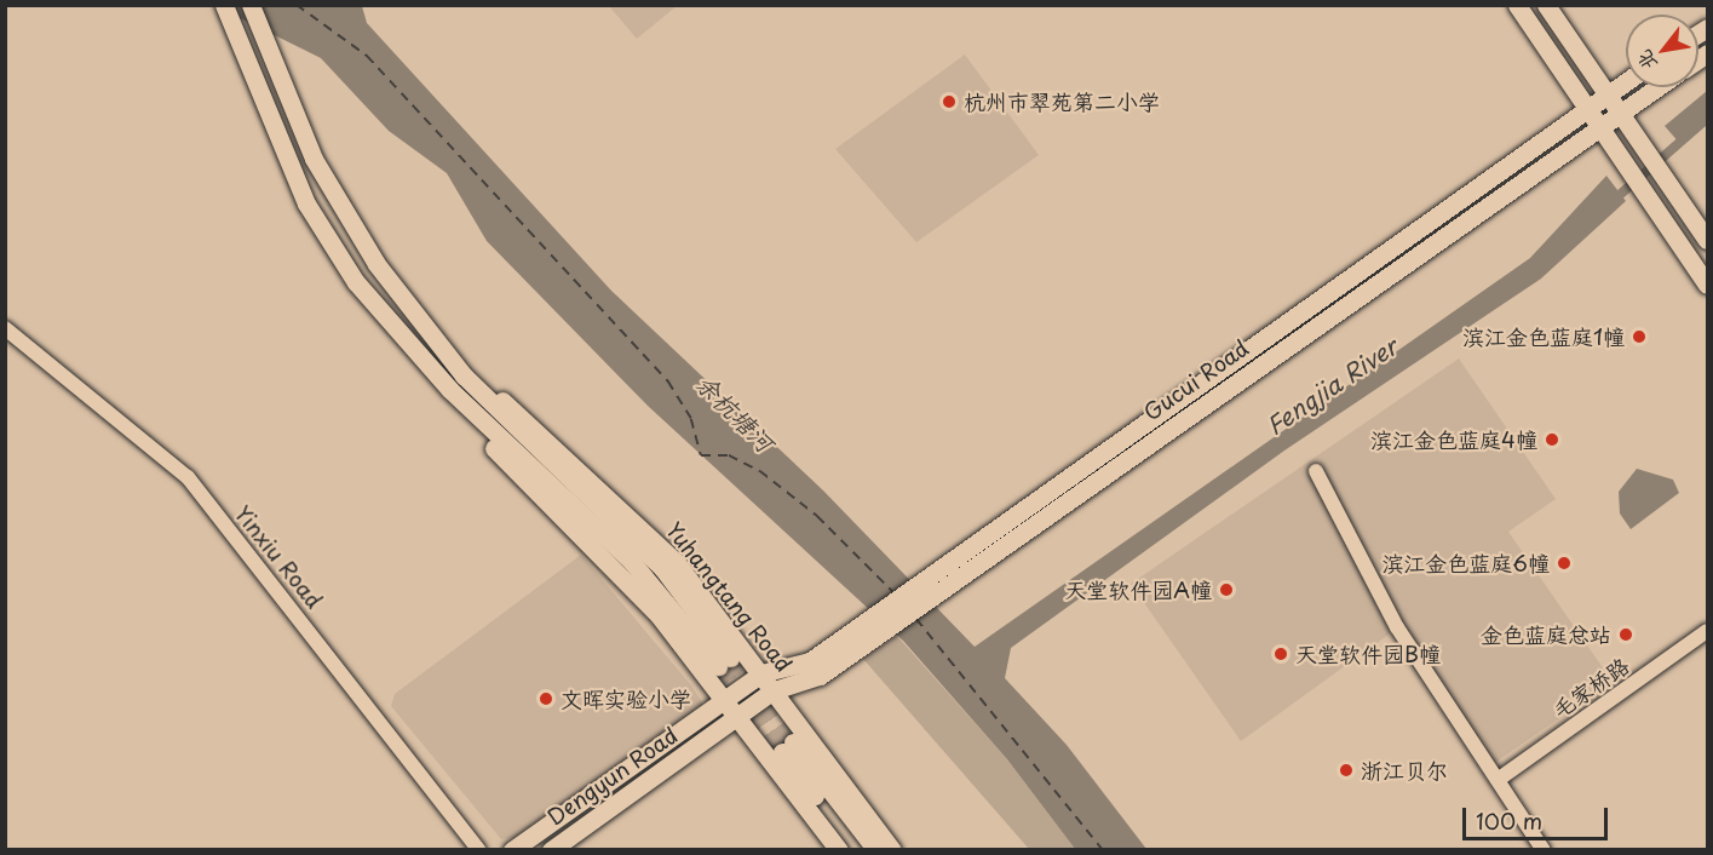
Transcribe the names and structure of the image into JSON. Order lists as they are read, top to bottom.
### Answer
{
  "streets": {
    "main road": ["Gucui Road", "Yuhangtang Road", "Dengyun Road"],
    "street": ["Yinxiu Road", "毛家桥路"]
  },
  "crossings": [
    ["Gucui Road", "Yuhangtang Road"],
    ["Gucui Road", "Dengyun Road"],
    ["Yuhangtang Road", "Dengyun Road"]
  ],
  "water": ["Fengjia River", "余杭塘河"],
  "places": [
    "杭州市翠苑第二小学",
    "滨江金色蓝庭1幢",
    "滨江金色蓝庭4幢",
    "滨江金色蓝庭6幢",
    "天堂软件园A幢",
    "金色蓝庭总站",
    "天堂软件园B幢",
    "文晖实验小学",
    "浙江贝尔"
  ],
  "scale_bar": "100 m",
  "north": "bottom left"
}
